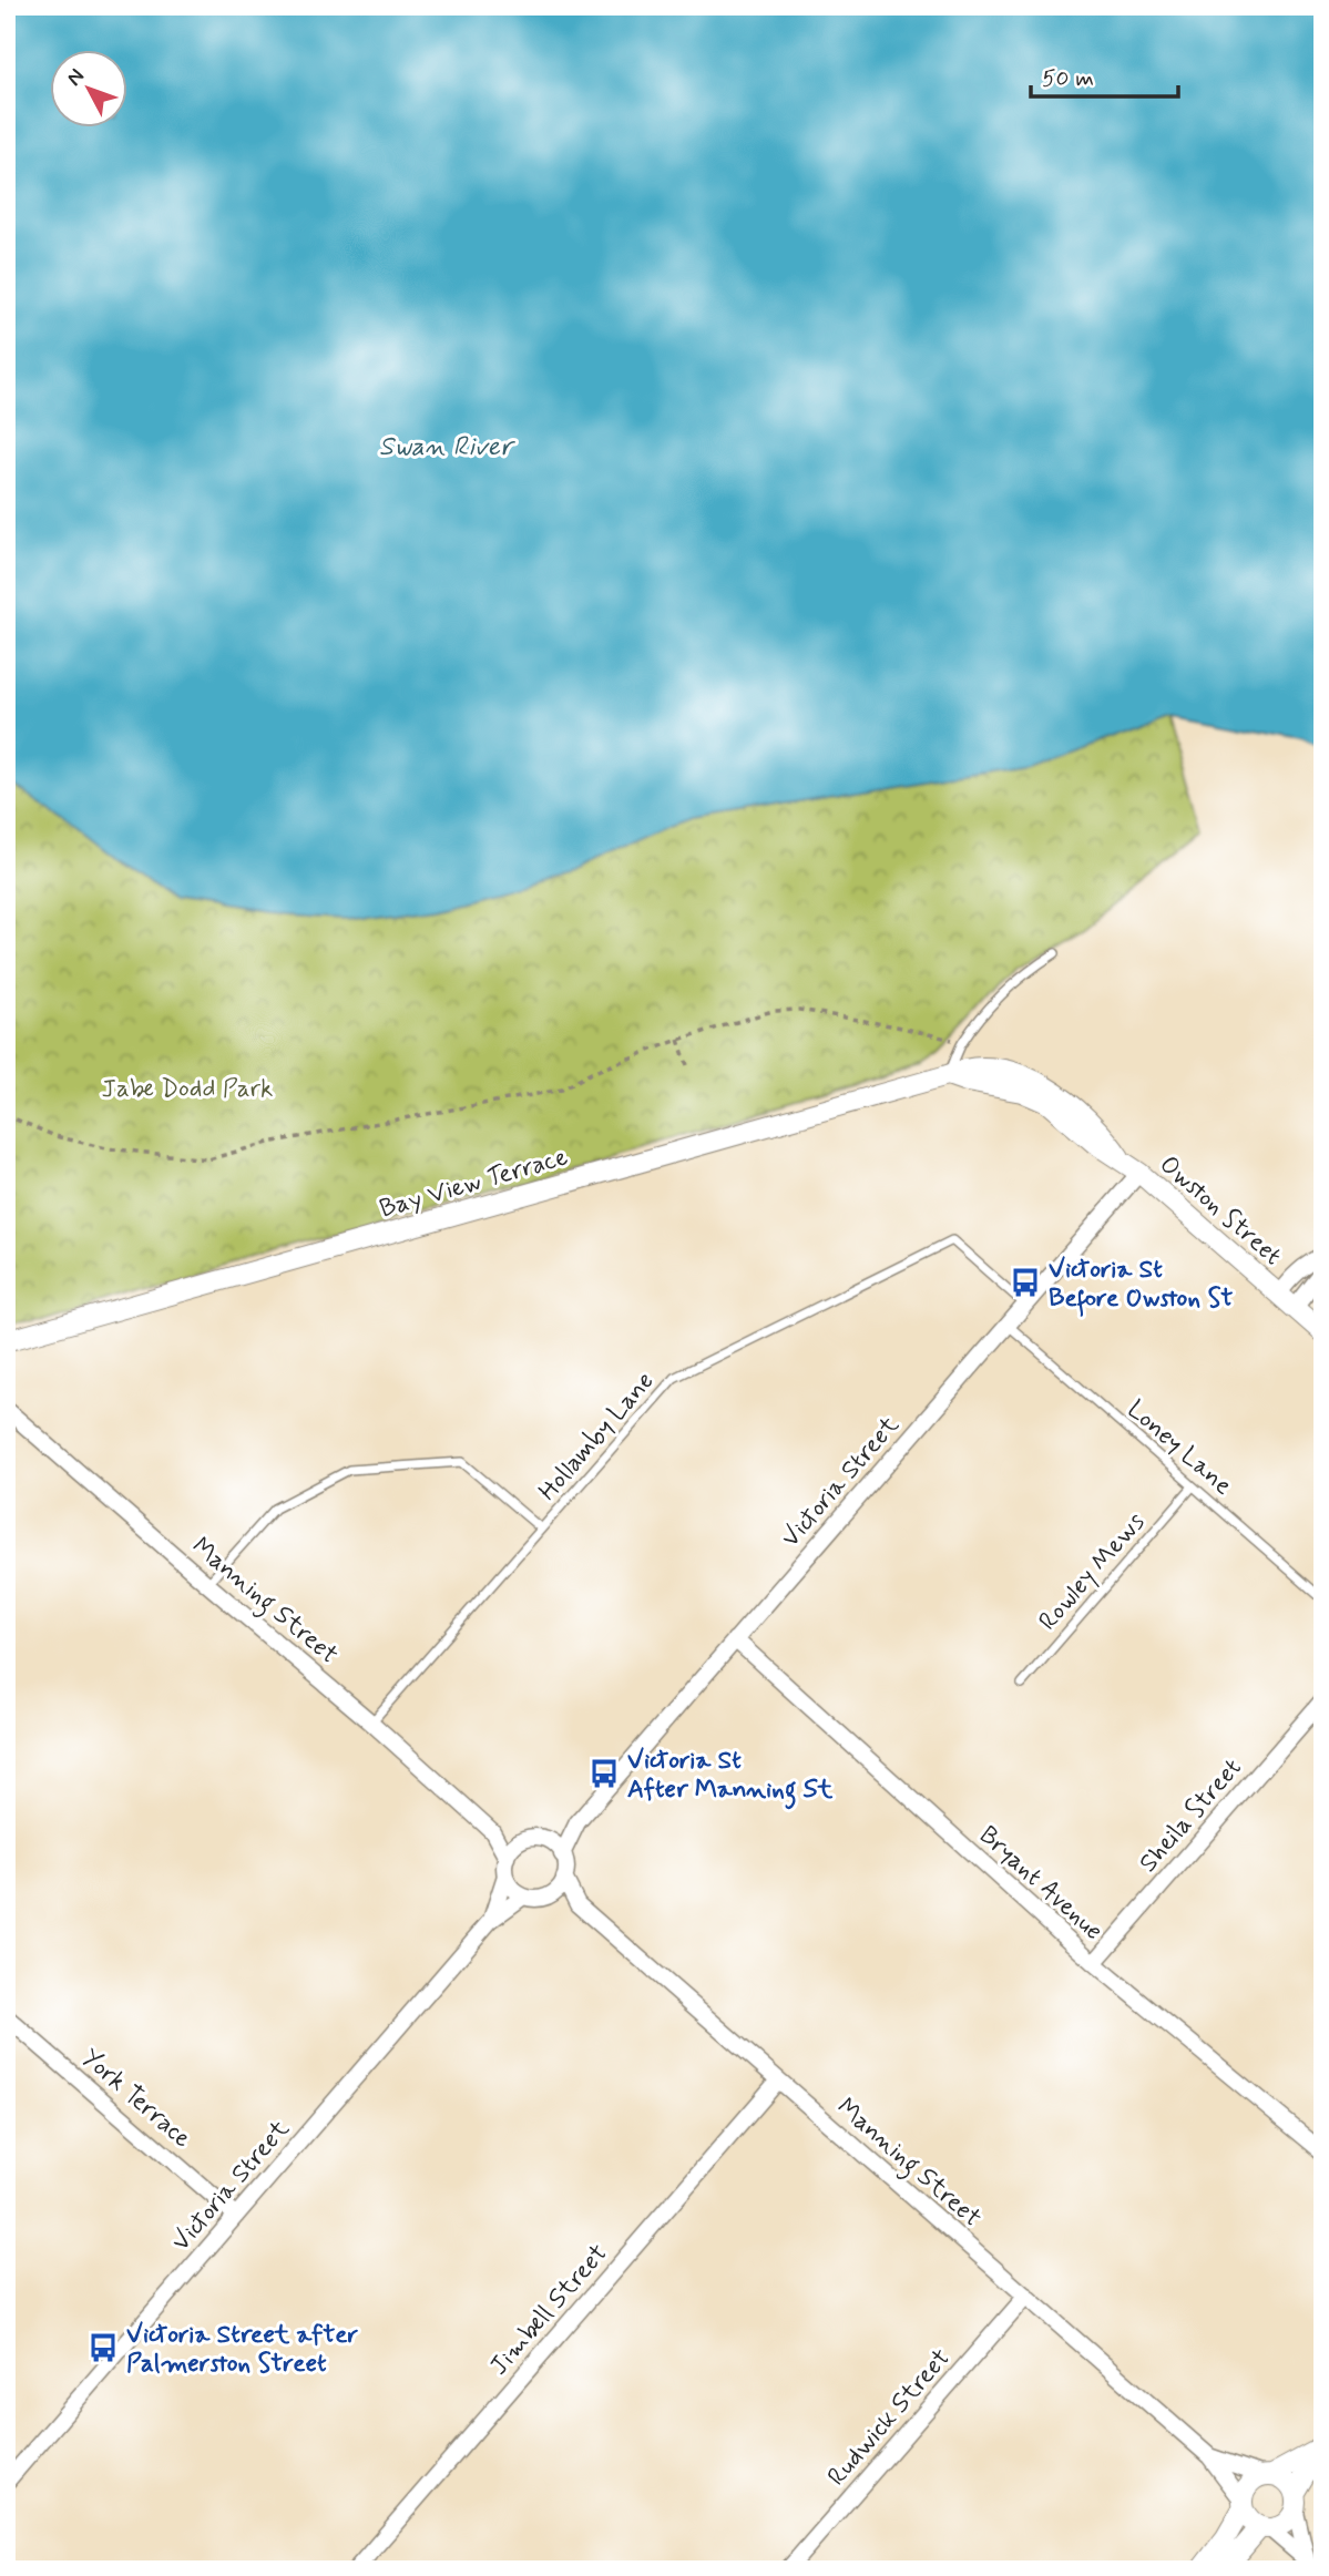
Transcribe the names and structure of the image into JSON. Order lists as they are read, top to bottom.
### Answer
{
  "streets": {
    "street": [
      "Bay View Terrace",
      "Owston Street",
      "Victoria Street",
      "Manning Street",
      "Sheila Street",
      "Bryant Avenue",
      "York Terrace",
      "Jimbell Street",
      "Rudwick Street"
    ],
    "lane": ["Hollamby Lane", "Loney Lane", "Rowley Mews"]
  },
  "crossings": [
    ["Bay View Terrace", "Owston Street"],
    ["Owston Street", "Victoria Street"],
    ["Hollamby Lane", "Victoria Street"],
    ["Hollamby Lane", "Manning Street"],
    ["Loney Lane", "Victoria Street"],
    ["Loney Lane", "Rowley Mews"],
    ["Victoria Street", "Manning Street"],
    ["Victoria Street", "Bryant Avenue"],
    ["Victoria Street", "York Terrace"],
    ["Manning Street", "Jimbell Street"],
    ["Manning Street", "Rudwick Street"],
    ["Sheila Street", "Bryant Avenue"]
  ],
  "water": ["Swan River"],
  "parks": ["Jabe Dodd Park"],
  "places": {
    "bus stop": ["Victoria St Before Owston St", "Victoria St After Manning St", "Victoria Street after Palmerston Street"]
  },
  "scale_bar": "50 m",
  "north": "top left"
}
